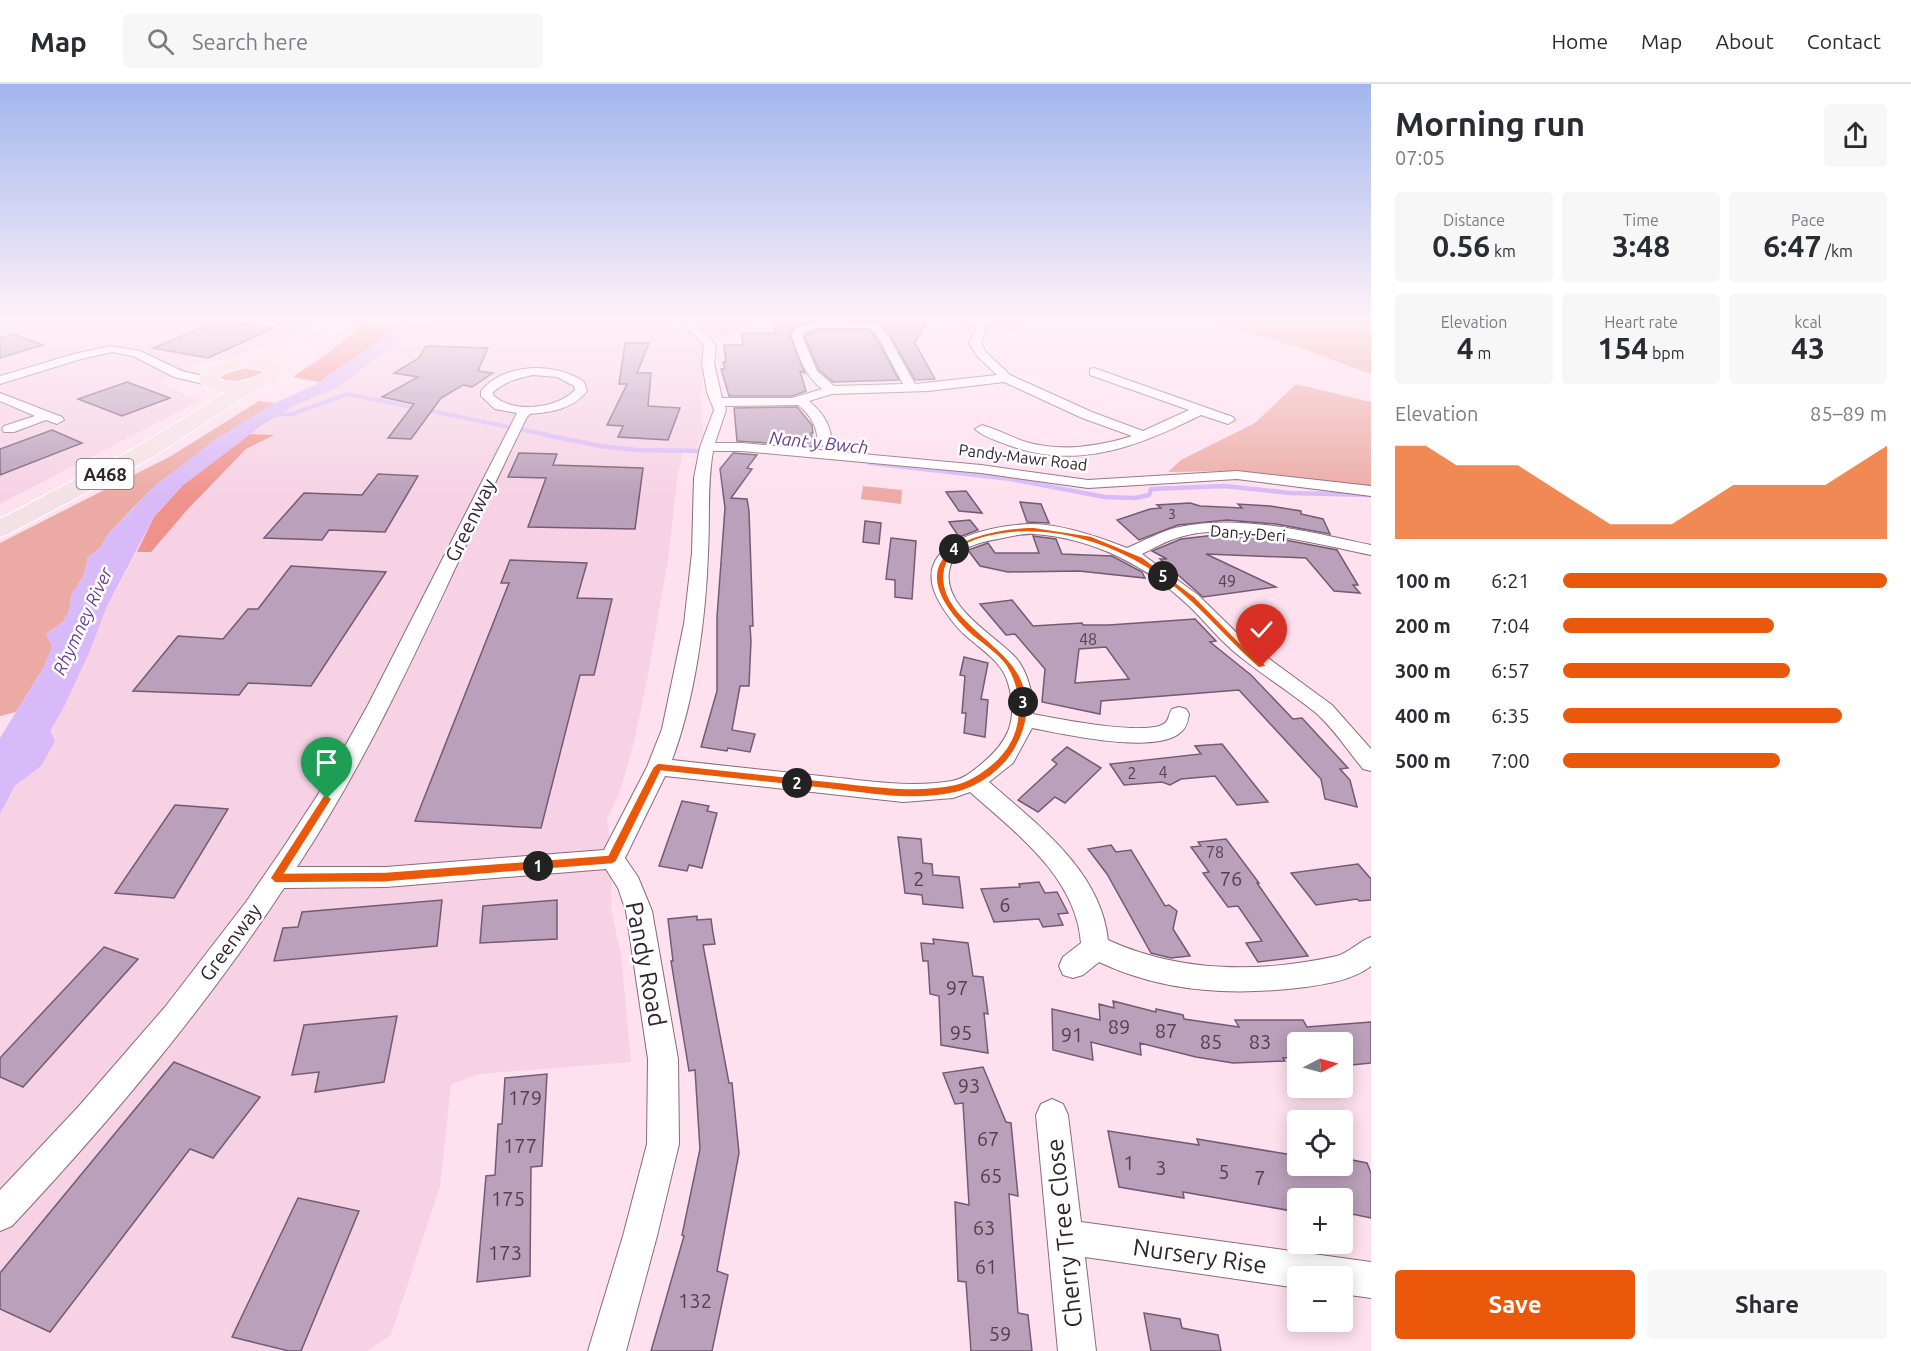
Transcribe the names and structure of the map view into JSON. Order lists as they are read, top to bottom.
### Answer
{
  "streets": {
    "main road": ["A468"],
    "street": [
      "Pandy-Mawr Road",
      "Greenway",
      "Dan-y-Deri",
      "Pandy Road",
      "Cherry Tree Close",
      "Nursery Rise"
    ]
  },
  "crossings": [
    ["Cherry Tree Close", "Nursery Rise"]
  ],
  "water": ["Nant y Bwch", "Rhymney River"],
  "house_numbers": [
    "3",
    "49",
    "48",
    "4",
    "2",
    "78",
    "2",
    "76",
    "6",
    "97",
    "89",
    "87",
    "95",
    "91",
    "85",
    "83",
    "93",
    "179",
    "67",
    "177",
    "1",
    "3",
    "5",
    "65",
    "7",
    "175",
    "63",
    "173",
    "61",
    "132",
    "59"
  ],
  "north": "right",
  "page": {
    "header": "Map",
    "search": "Search here",
    "nav": [
      "Home",
      "Map",
      "About",
      "Contact"
    ],
    "heading": ["Morning run", "07:05"],
    "stats": [
      ["Distance", "0.56 km"],
      ["Time", "3:48"],
      ["Pace", "6:47 /km"],
      ["Elevation", "4 m"],
      ["Heart rate", "154 bpm"],
      ["kcal", "43"]
    ],
    "chart": ["Elevation", "85–89 m"],
    "pins": [
      "4",
      "5",
      "3",
      "2",
      "1"
    ],
    "list": [
      {
        "name": "100 m",
        "note": "6:21"
      },
      {
        "name": "200 m",
        "note": "7:04"
      },
      {
        "name": "300 m",
        "note": "6:57"
      },
      {
        "name": "400 m",
        "note": "6:35"
      },
      {
        "name": "500 m",
        "note": "7:00"
      }
    ],
    "map_buttons": ["+", "−"],
    "buttons": ["Save", "Share"]
  }
}
